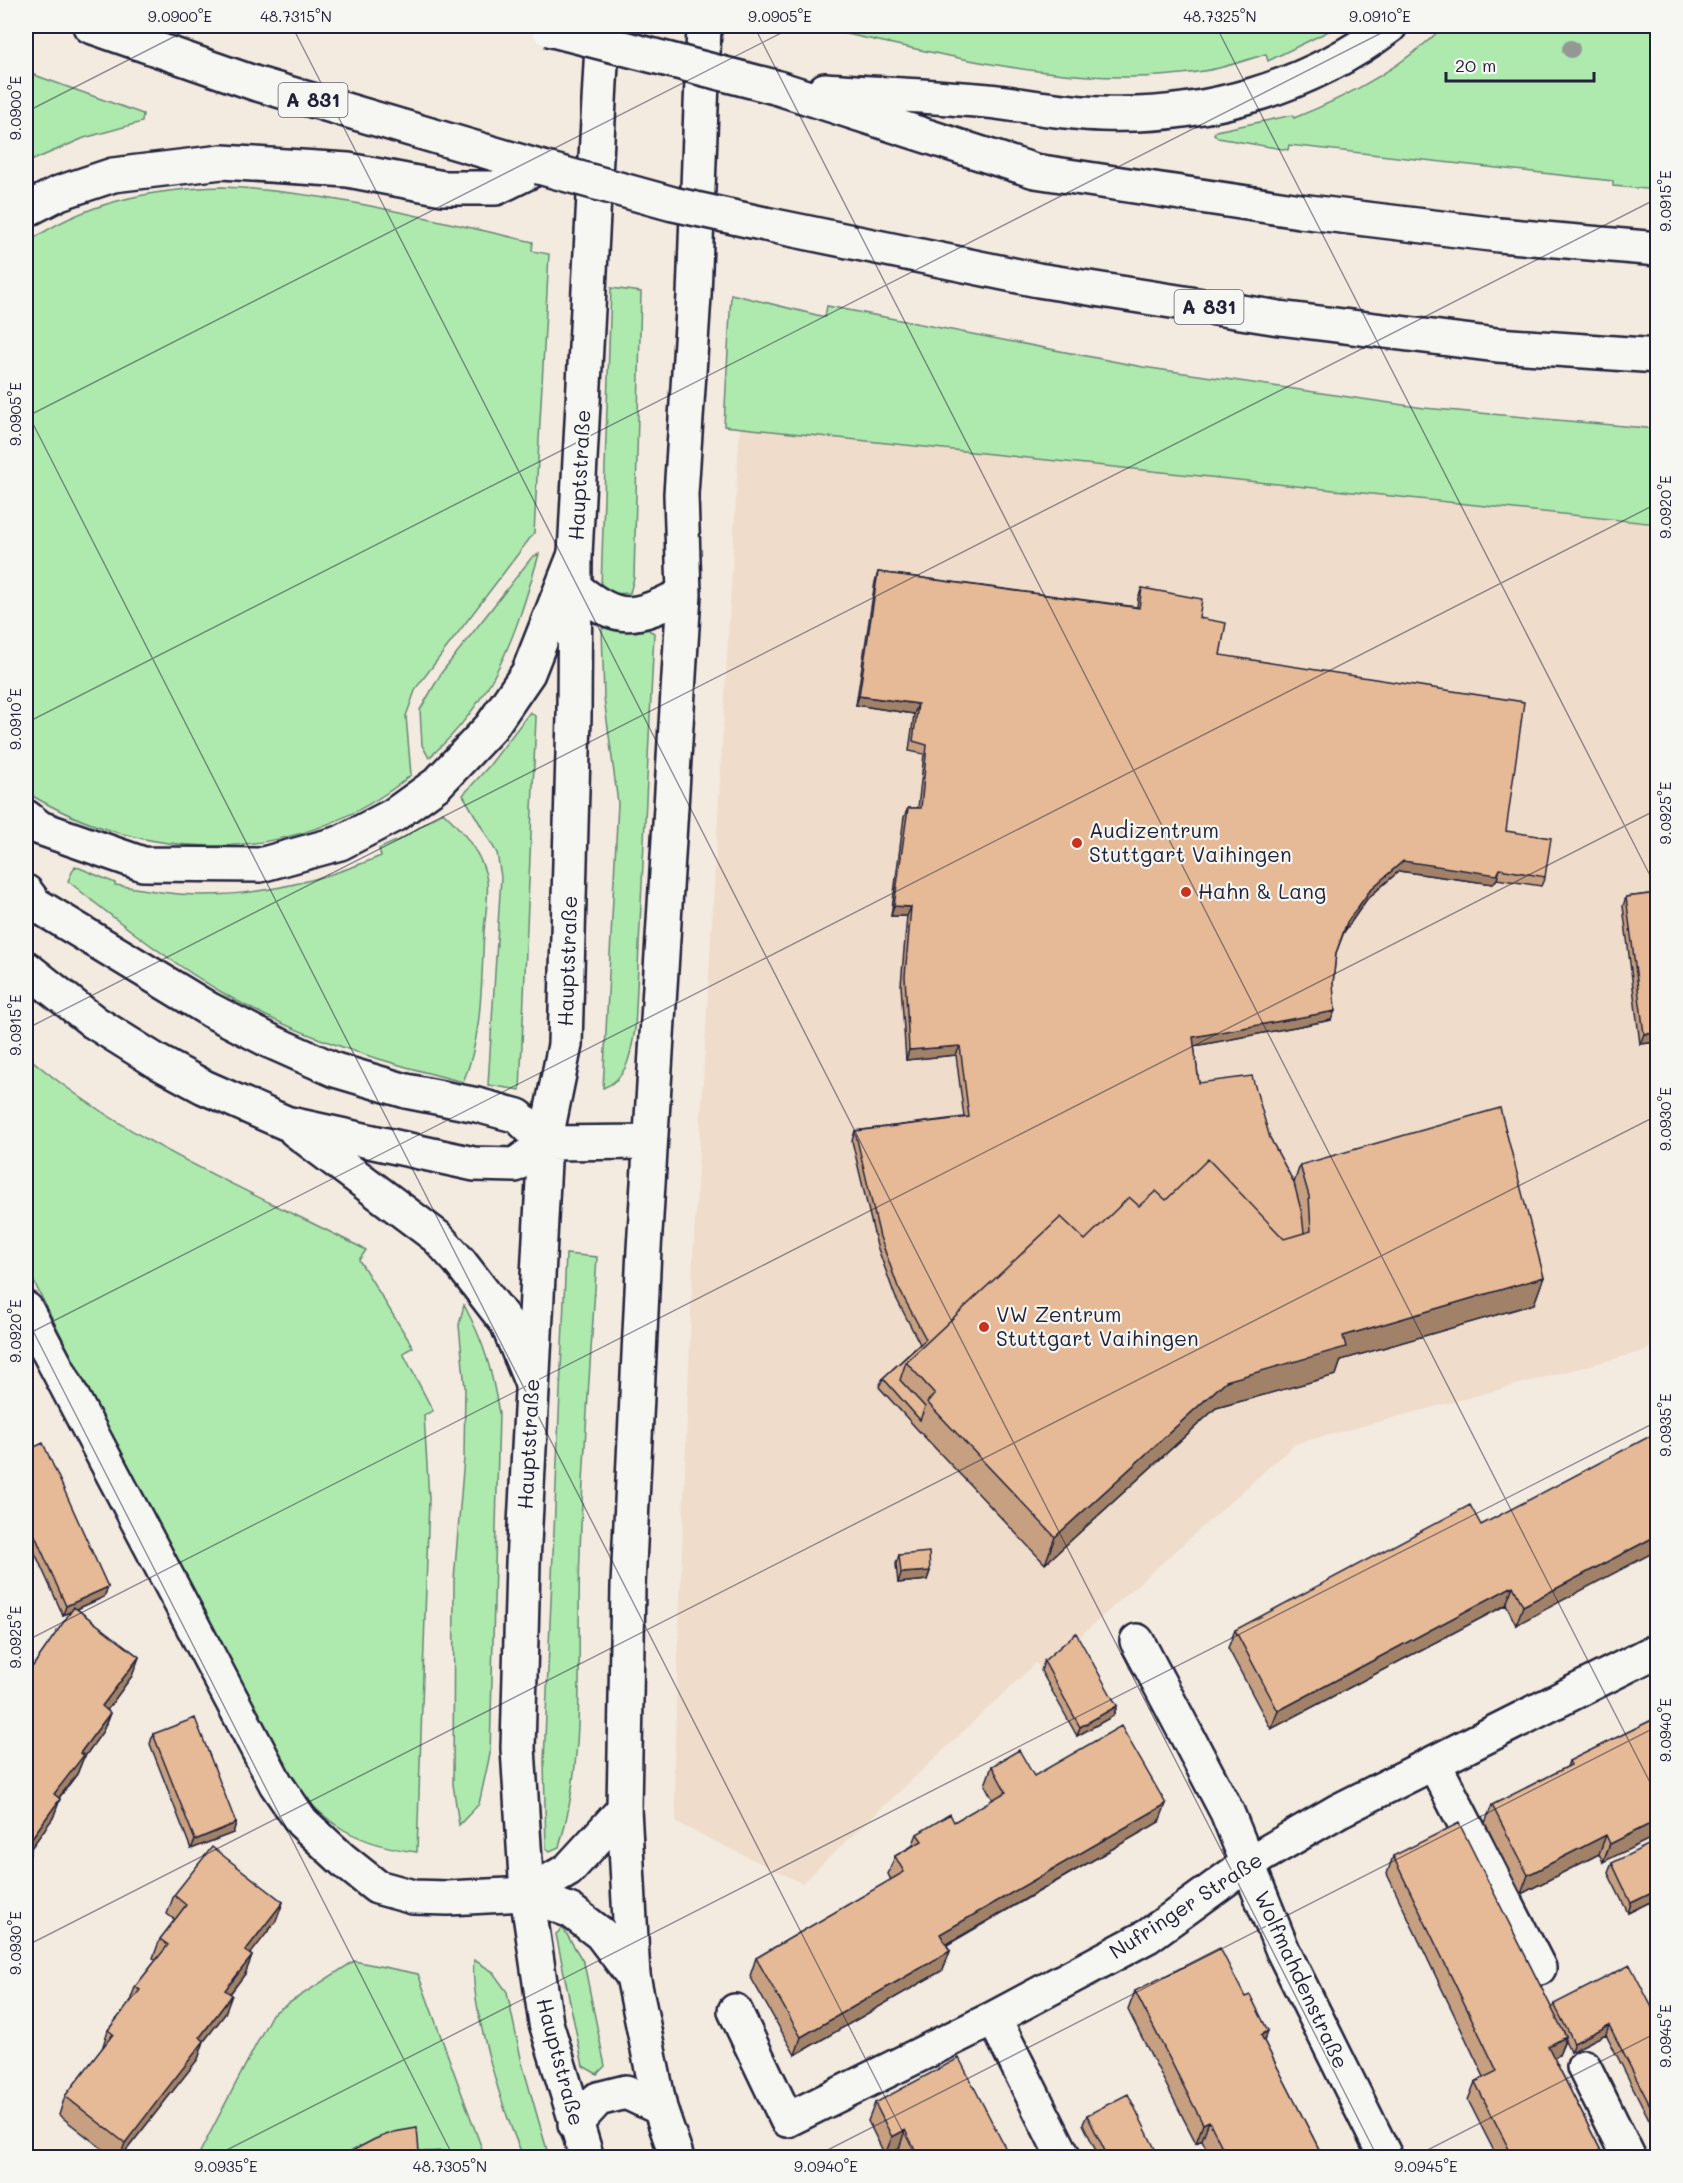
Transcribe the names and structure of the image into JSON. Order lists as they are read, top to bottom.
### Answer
{
  "streets": {
    "main road": [
      "A 831",
      "Hauptstraße",
      "Nufringer Straße",
      "Wolfmahdenstraße"
    ]
  },
  "crossings": [
    ["Nufringer Straße", "Wolfmahdenstraße"]
  ],
  "places": ["Audizentrum Stuttgart Vaihingen", "Hahn & Lang", "VW Zentrum Stuttgart Vaihingen"],
  "scale_bar": "20 m",
  "coordinates": [
    "9.0900°E",
    "48.7315°N",
    "9.0905°E",
    "48.7325°N",
    "9.0910°E",
    "9.0915°E",
    "9.0920°E",
    "9.0925°E",
    "9.0930°E",
    "9.0935°E",
    "9.0940°E",
    "9.0945°E",
    "48.7305°N"
  ]
}
